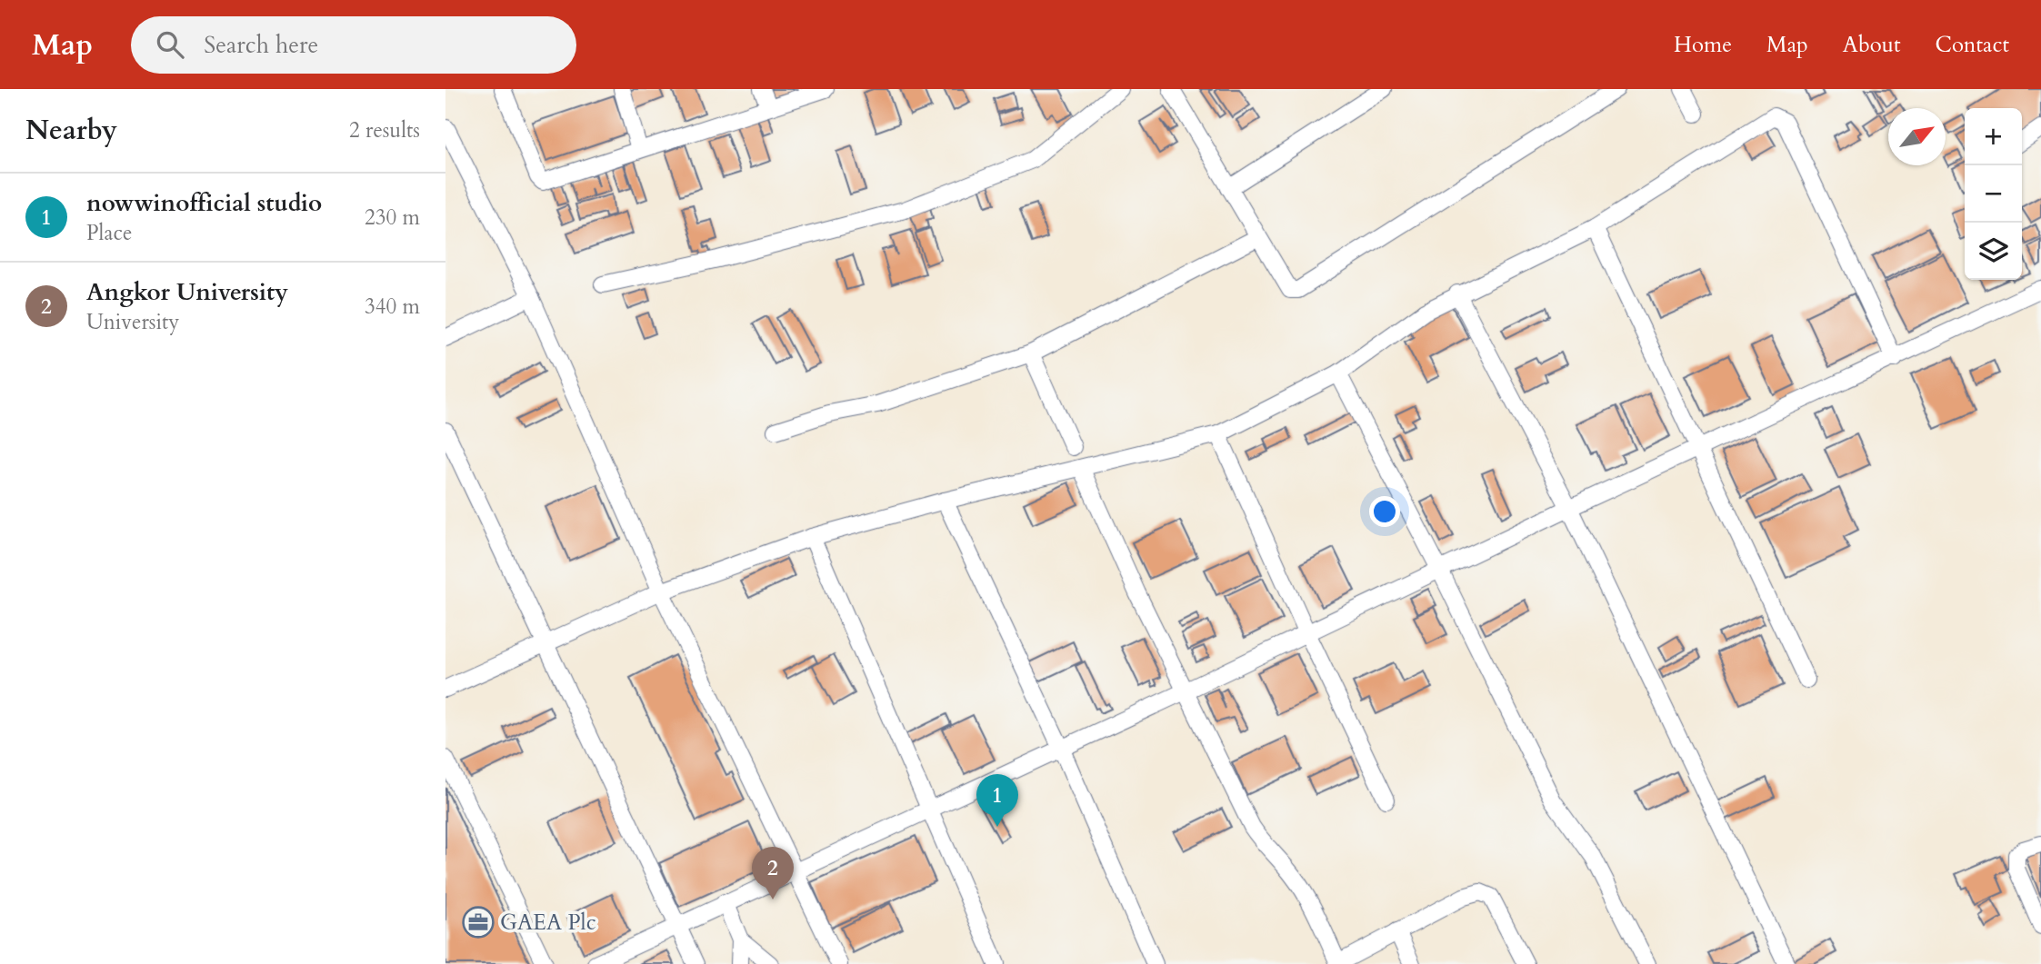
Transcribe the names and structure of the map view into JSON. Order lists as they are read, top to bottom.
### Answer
{
  "places": {
    "office": ["GAEA Plc"]
  },
  "north": "top right",
  "page": {
    "header": "Map",
    "search": "Search here",
    "nav": [
      "Home",
      "Map",
      "About",
      "Contact"
    ],
    "heading": ["Nearby", "2 results"],
    "map_buttons": ["+", "−"],
    "list": [
      {
        "mark": "1",
        "name": "nowwinofficial studio",
        "note": "Place",
        "value": "230 m"
      },
      {
        "mark": "2",
        "name": "Angkor University",
        "note": "University",
        "value": "340 m"
      }
    ],
    "pins": ["1", "2"]
  }
}
